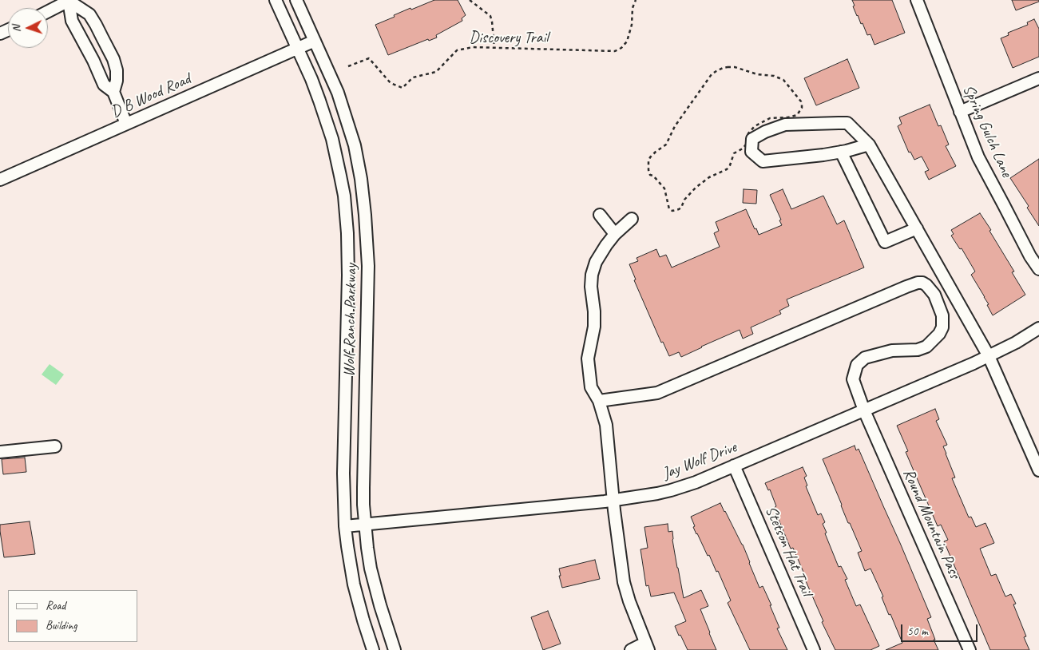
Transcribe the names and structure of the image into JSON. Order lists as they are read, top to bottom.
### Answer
{
  "streets": {
    "street": [
      "D B Wood Road",
      "Spring Gulch Lane",
      "Wolf Ranch Parkway",
      "Jay Wolf Drive",
      "Round Mountain Pass",
      "Stetson Hat Trail"
    ],
    "path": ["Discovery Trail"]
  },
  "crossings": [
    ["D B Wood Road", "Wolf Ranch Parkway"],
    ["Wolf Ranch Parkway", "Jay Wolf Drive"],
    ["Jay Wolf Drive", "Round Mountain Pass"],
    ["Jay Wolf Drive", "Stetson Hat Trail"]
  ],
  "legend": ["Road", "Building"],
  "scale_bar": "50 m",
  "north": "left"
}
